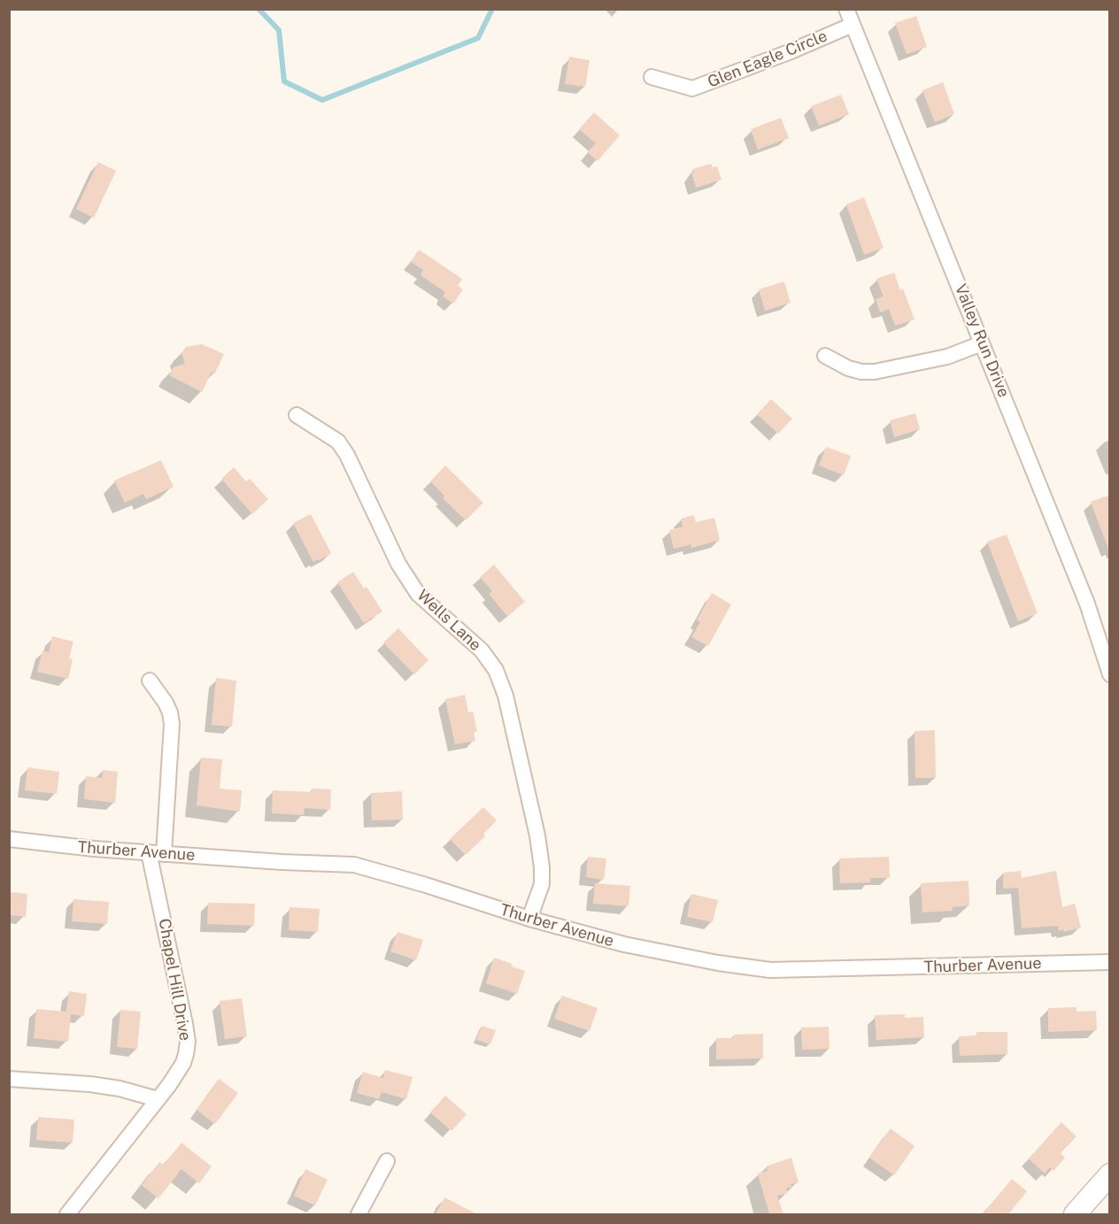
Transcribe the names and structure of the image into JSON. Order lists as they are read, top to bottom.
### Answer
{
  "streets": {
    "street": [
      "Glen Eagle Circle",
      "Valley Run Drive",
      "Wells Lane",
      "Thurber Avenue",
      "Chapel Hill Drive"
    ]
  },
  "crossings": [
    ["Glen Eagle Circle", "Valley Run Drive"],
    ["Wells Lane", "Thurber Avenue"],
    ["Thurber Avenue", "Chapel Hill Drive"]
  ]
}
